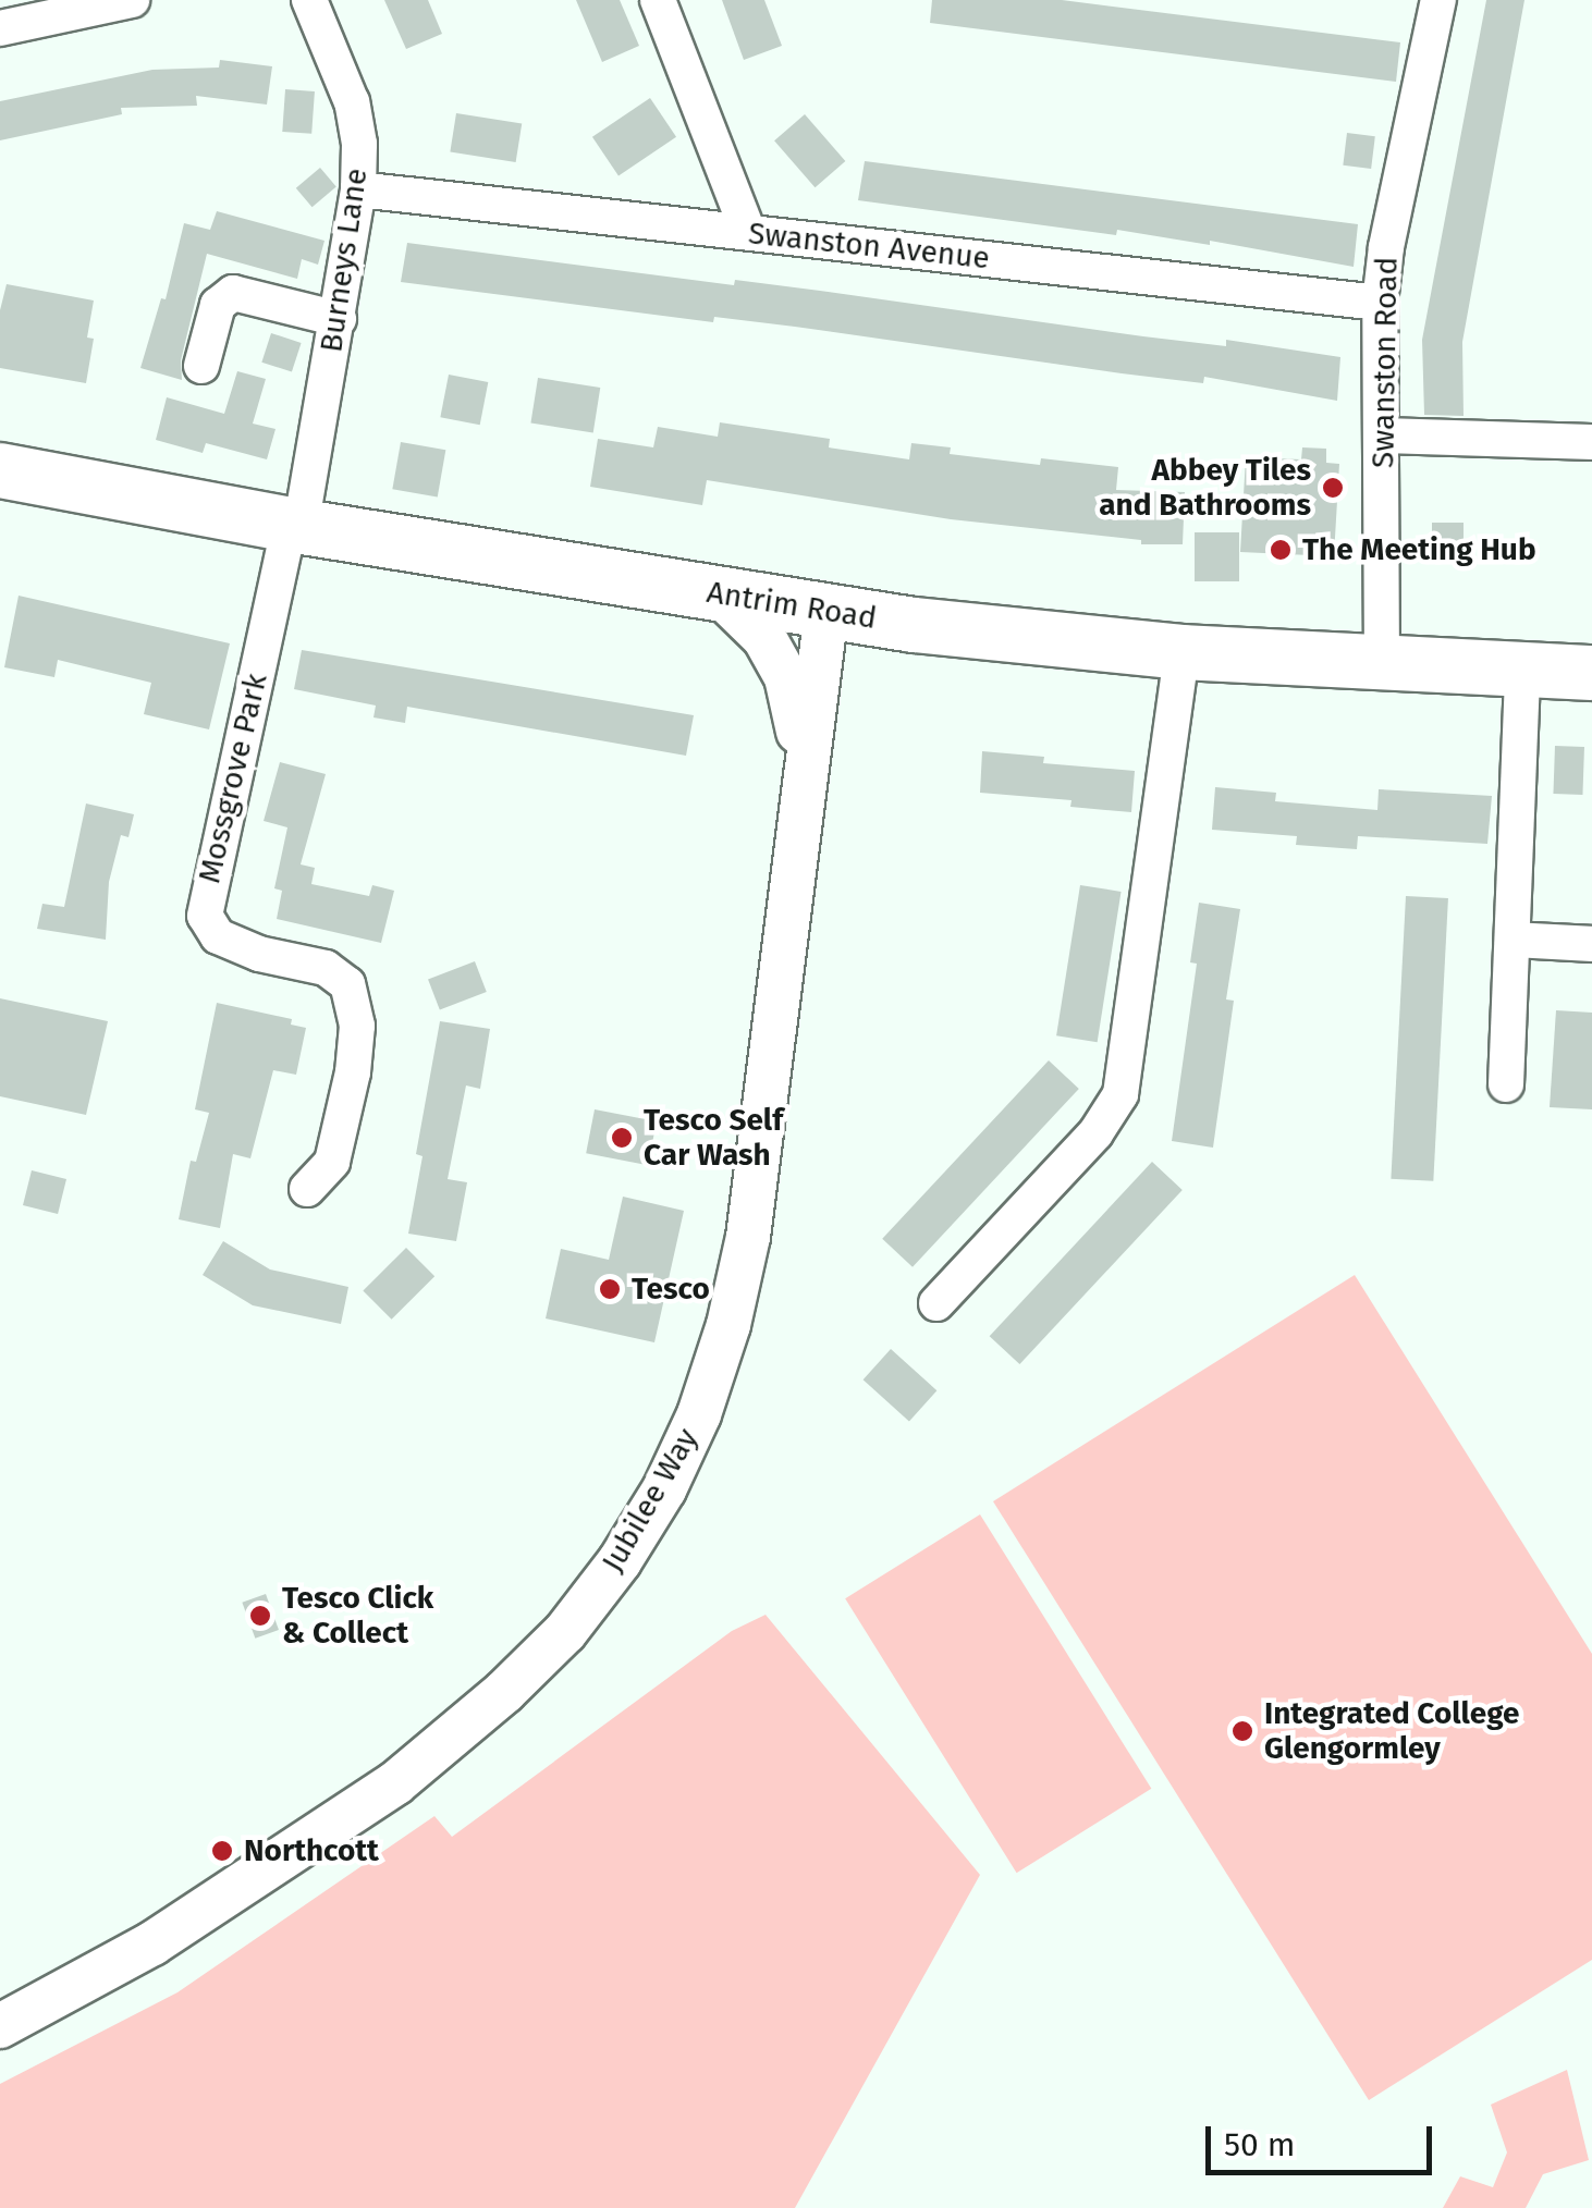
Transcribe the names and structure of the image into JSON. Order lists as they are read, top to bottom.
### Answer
{
  "streets": {
    "main road": ["Antrim Road"],
    "street": [
      "Swanston Avenue",
      "Burneys Lane",
      "Swanston Road",
      "Mossgrove Park",
      "Jubilee Way"
    ]
  },
  "crossings": [
    ["Swanston Avenue", "Burneys Lane"],
    ["Swanston Avenue", "Swanston Road"],
    ["Burneys Lane", "Antrim Road"],
    ["Burneys Lane", "Mossgrove Park"],
    ["Swanston Road", "Antrim Road"],
    ["Antrim Road", "Mossgrove Park"],
    ["Antrim Road", "Jubilee Way"]
  ],
  "places": [
    "Abbey Tiles and Bathrooms",
    "The Meeting Hub",
    "Tesco Self Car Wash",
    "Tesco",
    "Tesco Click & Collect",
    "Integrated College Glengormley",
    "Northcott"
  ],
  "scale_bar": "50 m"
}
